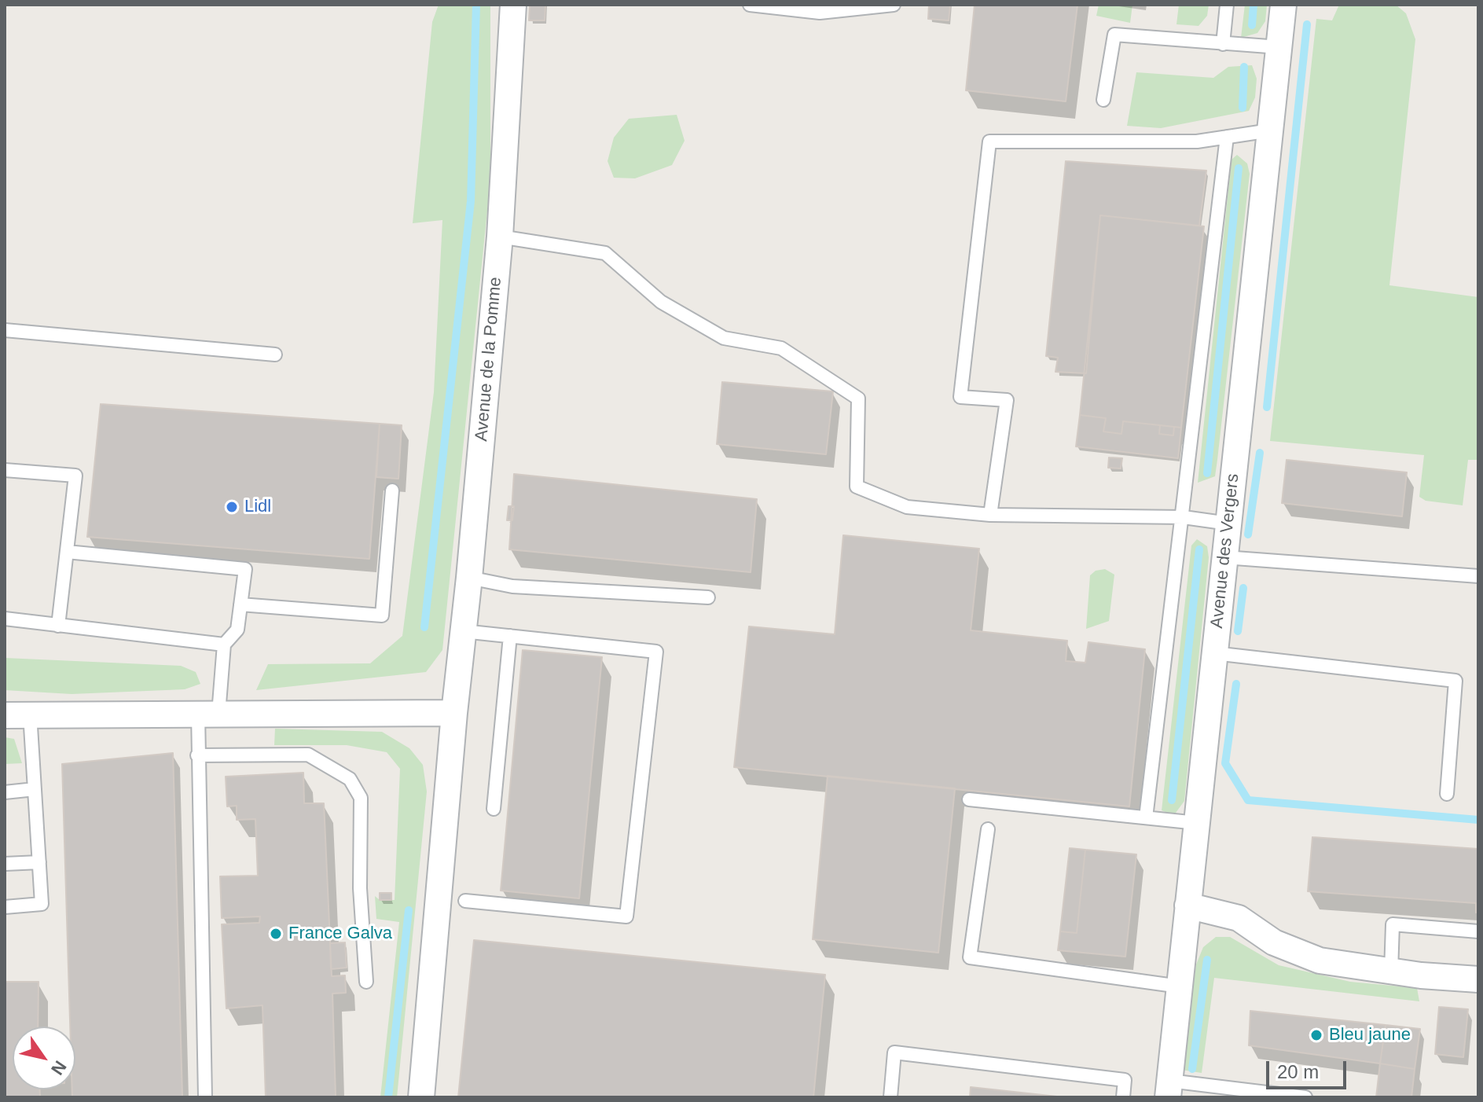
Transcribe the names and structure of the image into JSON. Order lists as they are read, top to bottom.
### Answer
{
  "streets": {
    "street": ["Avenue de la Pomme", "Avenue des Vergers"]
  },
  "places": ["Lidl", "France Galva", "Bleu jaune"],
  "scale_bar": "20 m",
  "north": "bottom right"
}
